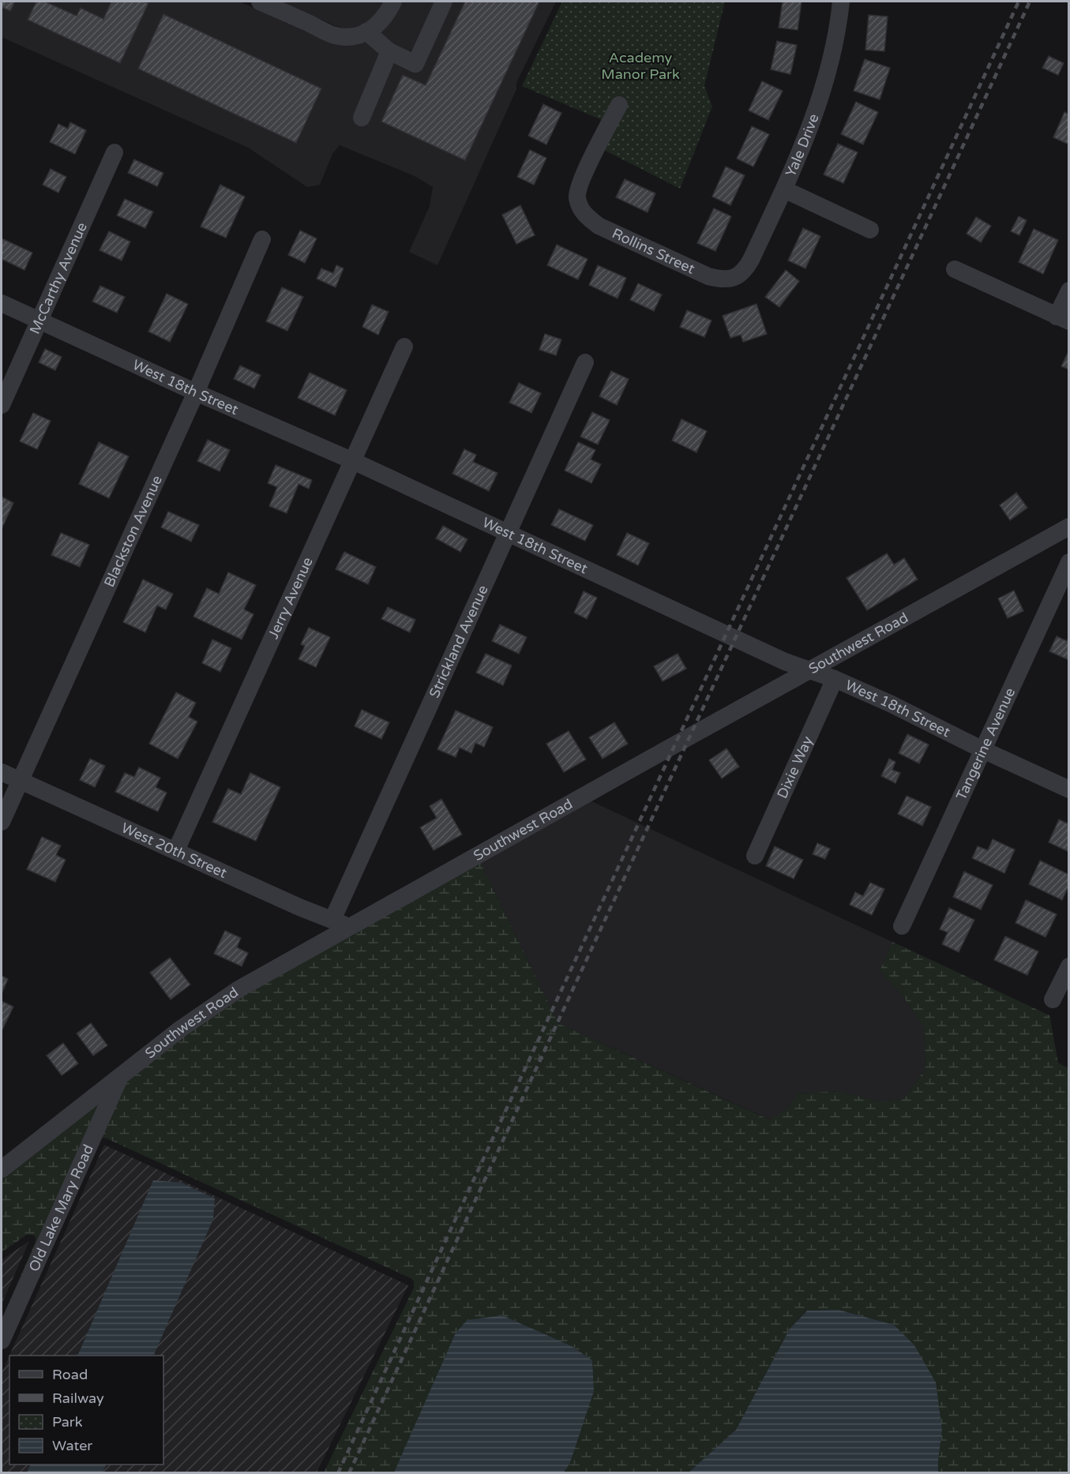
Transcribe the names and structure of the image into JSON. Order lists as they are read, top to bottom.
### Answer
{
  "streets": {
    "street": [
      "Yale Drive",
      "Rollins Street",
      "McCarthy Avenue",
      "West 18th Street",
      "Blackston Avenue",
      "Jerry Avenue",
      "Strickland Avenue",
      "Southwest Road",
      "Tangerine Avenue",
      "Dixie Way",
      "West 20th Street",
      "Old Lake Mary Road"
    ]
  },
  "crossings": [
    ["Yale Drive", "Rollins Street"],
    ["McCarthy Avenue", "West 18th Street"],
    ["West 18th Street", "Blackston Avenue"],
    ["West 18th Street", "Jerry Avenue"],
    ["West 18th Street", "Strickland Avenue"],
    ["West 18th Street", "Southwest Road"],
    ["West 18th Street", "Tangerine Avenue"],
    ["West 18th Street", "Dixie Way"],
    ["Blackston Avenue", "West 20th Street"],
    ["Jerry Avenue", "West 20th Street"],
    ["Strickland Avenue", "West 20th Street"],
    ["Southwest Road", "West 20th Street"],
    ["Southwest Road", "Old Lake Mary Road"]
  ],
  "parks": ["Academy Manor Park"],
  "legend": [
    "Road",
    "Railway",
    "Park",
    "Water"
  ]
}
